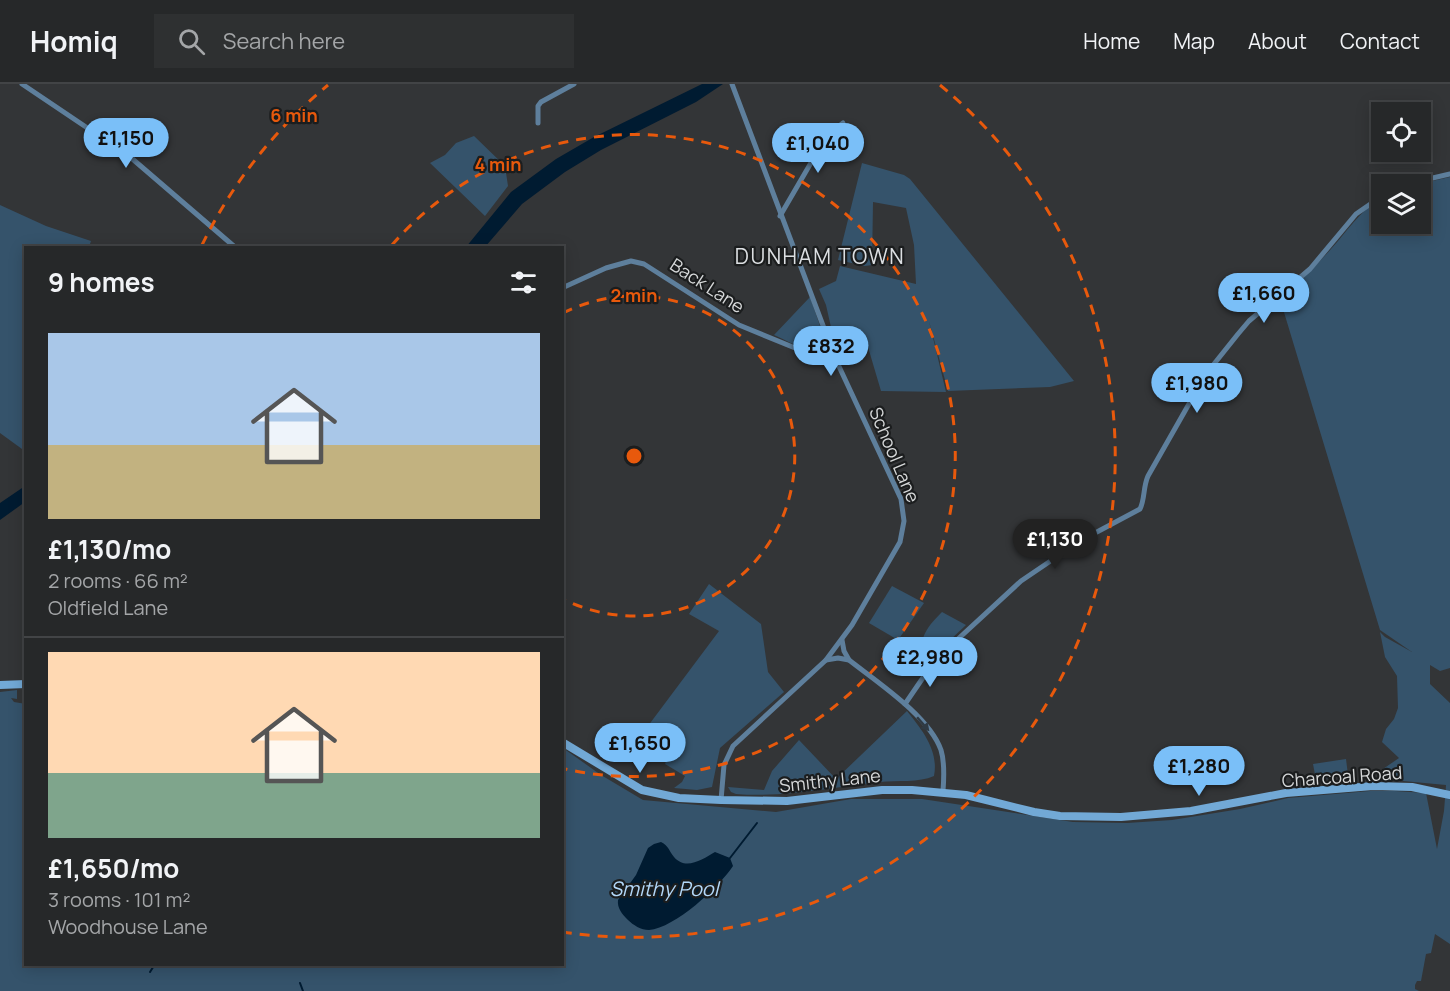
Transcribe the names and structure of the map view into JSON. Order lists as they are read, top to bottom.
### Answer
{
  "streets": {
    "main road": ["Charcoal Road", "Smithy Lane"],
    "street": ["Back Lane", "School Lane"]
  },
  "crossings": [
    ["Back Lane", "School Lane"],
    ["School Lane", "Smithy Lane"],
    ["Charcoal Road", "Smithy Lane"]
  ],
  "districts": ["DUNHAM TOWN"],
  "water": ["Smithy Pool"],
  "page": {
    "header": "Homiq",
    "search": "Search here",
    "nav": [
      "Home",
      "Map",
      "About",
      "Contact"
    ],
    "price": [
      "£1,150",
      "£1,040",
      "£1,660",
      "£832",
      "£1,980",
      "£1,130",
      "£2,980",
      "£1,650",
      "£1,280"
    ],
    "heading": "9 homes",
    "list": [
      {
        "name": "£1,130/mo",
        "note": "2 rooms · 66 m² · Oldfield Lane"
      },
      {
        "name": "£1,650/mo",
        "note": "3 rooms · 101 m² · Woodhouse Lane"
      }
    ]
  },
  "rings": ["6 min", "4 min", "2 min"]
}
